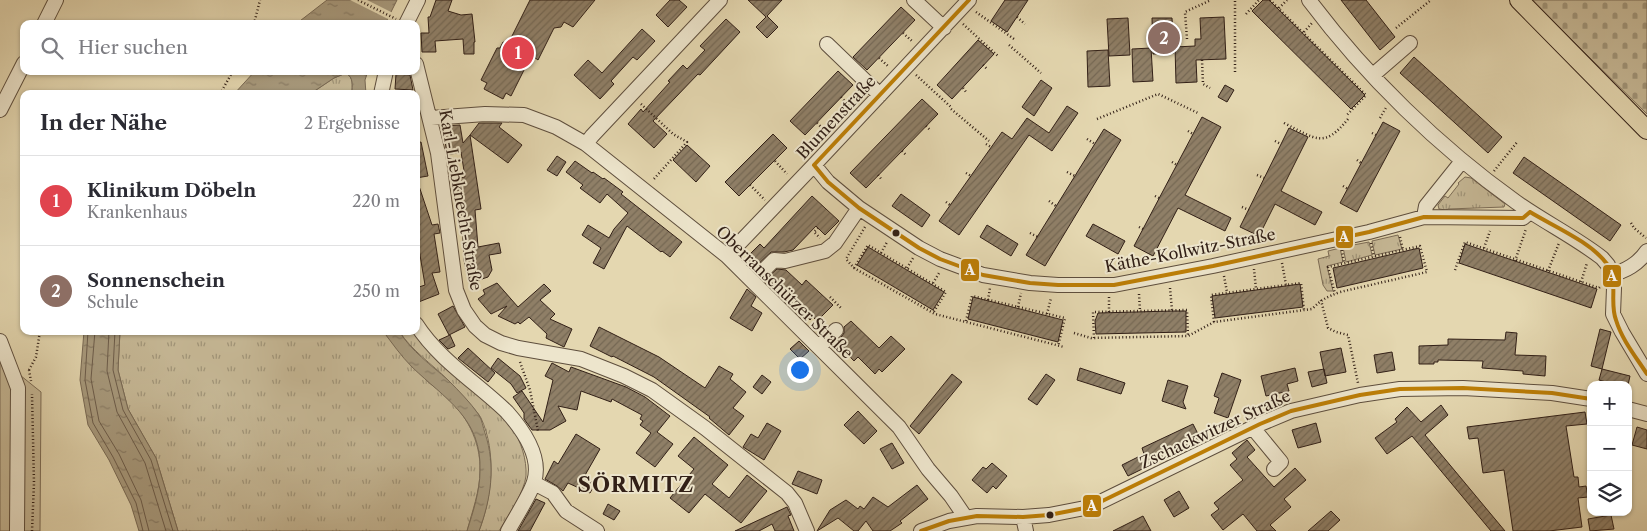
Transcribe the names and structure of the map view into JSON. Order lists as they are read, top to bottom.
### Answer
{
  "streets": {
    "street": [
      "Blumenstraße",
      "Karl-Liebknecht-Straße",
      "Käthe-Kollwitz-Straße",
      "Oberranschützer Straße",
      "Zschackwitzer Straße"
    ]
  },
  "crossings": [
    ["Blumenstraße", "Käthe-Kollwitz-Straße"],
    ["Blumenstraße", "Oberranschützer Straße"],
    ["Karl-Liebknecht-Straße", "Oberranschützer Straße"],
    ["Oberranschützer Straße", "Zschackwitzer Straße"]
  ],
  "districts": ["SÖRMITZ"],
  "lines": ["transit line A"],
  "page": {
    "pins": ["2", "1"],
    "search": "Hier suchen",
    "heading": ["In der Nähe", "2 Ergebnisse"],
    "list": [
      {
        "mark": "1",
        "name": "Klinikum Döbeln",
        "note": "Krankenhaus",
        "value": "220 m"
      },
      {
        "mark": "2",
        "name": "Sonnenschein",
        "note": "Schule",
        "value": "250 m"
      }
    ],
    "map_buttons": ["+", "−"]
  }
}
